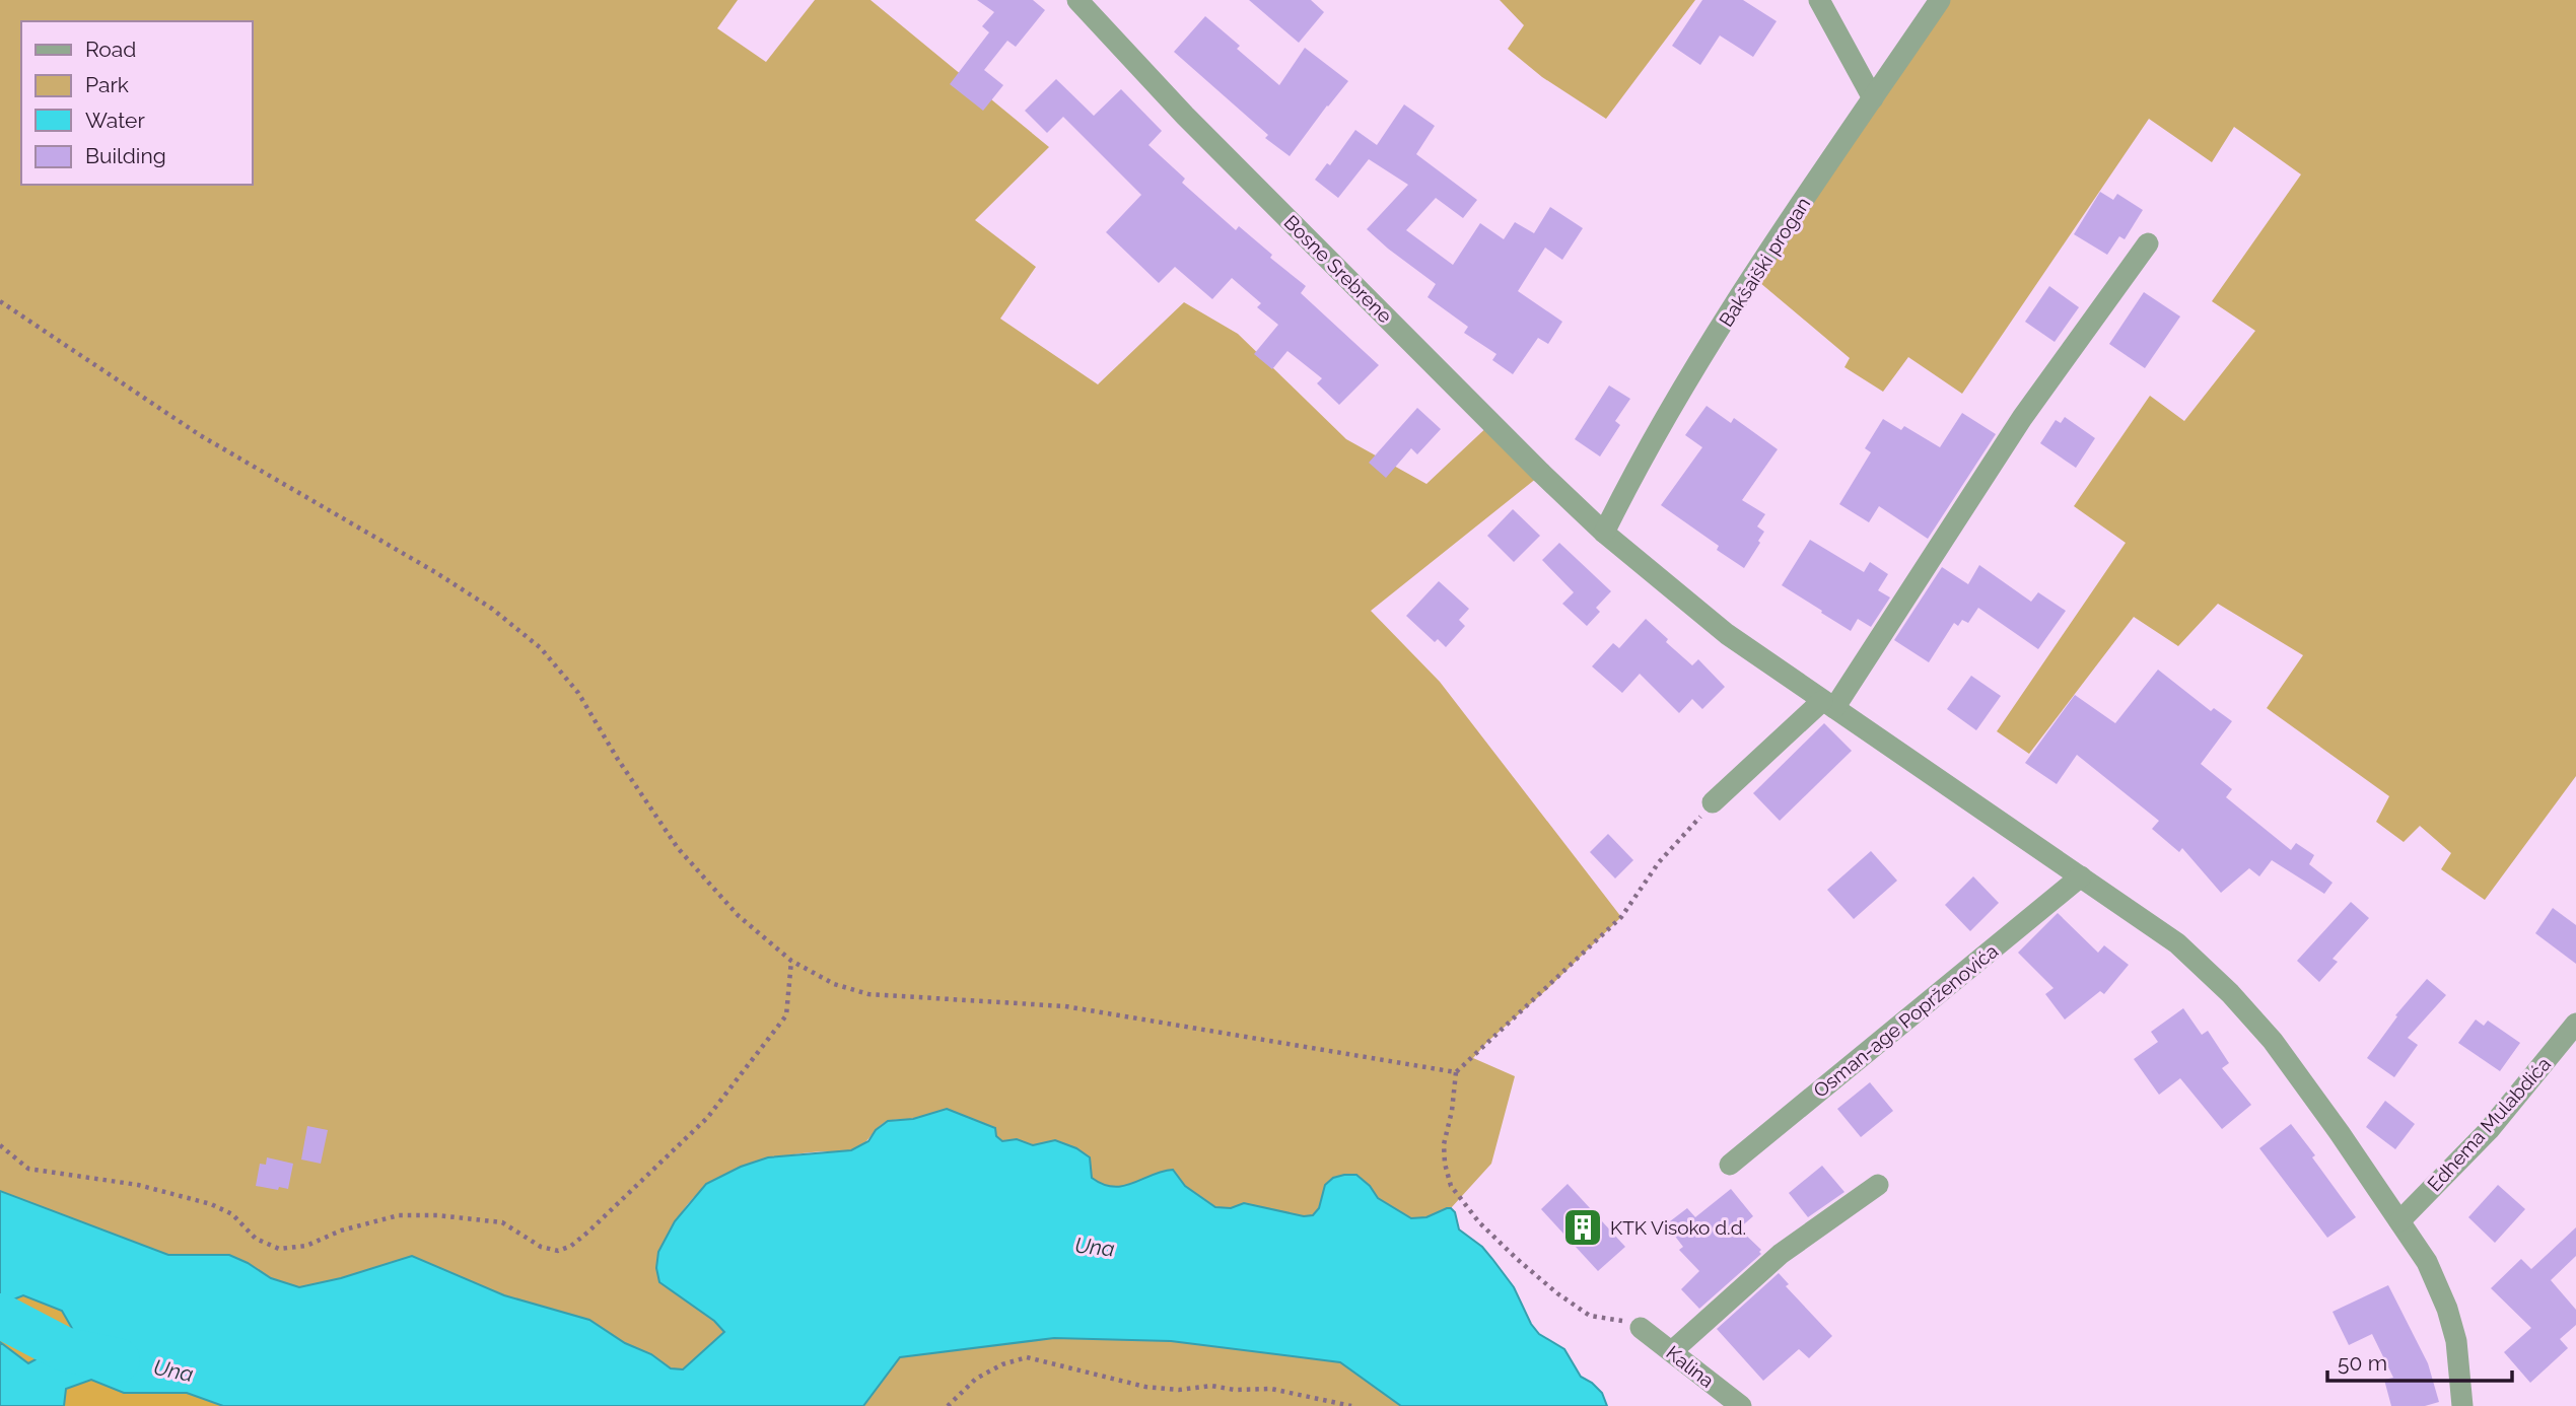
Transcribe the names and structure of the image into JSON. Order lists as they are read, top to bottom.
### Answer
{
  "streets": {
    "street": [
      "Bakšaiški progan",
      "Bosne Srebrene",
      "Osman-age Poprženovića",
      "Edhema Mulabdića",
      "Kalina"
    ]
  },
  "crossings": [
    ["Bakšaiški progan", "Bosne Srebrene"],
    ["Bosne Srebrene", "Osman-age Poprženovića"],
    ["Bosne Srebrene", "Edhema Mulabdića"]
  ],
  "water": ["Una"],
  "places": {
    "building": ["KTK Visoko d.d."]
  },
  "legend": [
    "Road",
    "Park",
    "Water",
    "Building"
  ],
  "scale_bar": "50 m"
}
